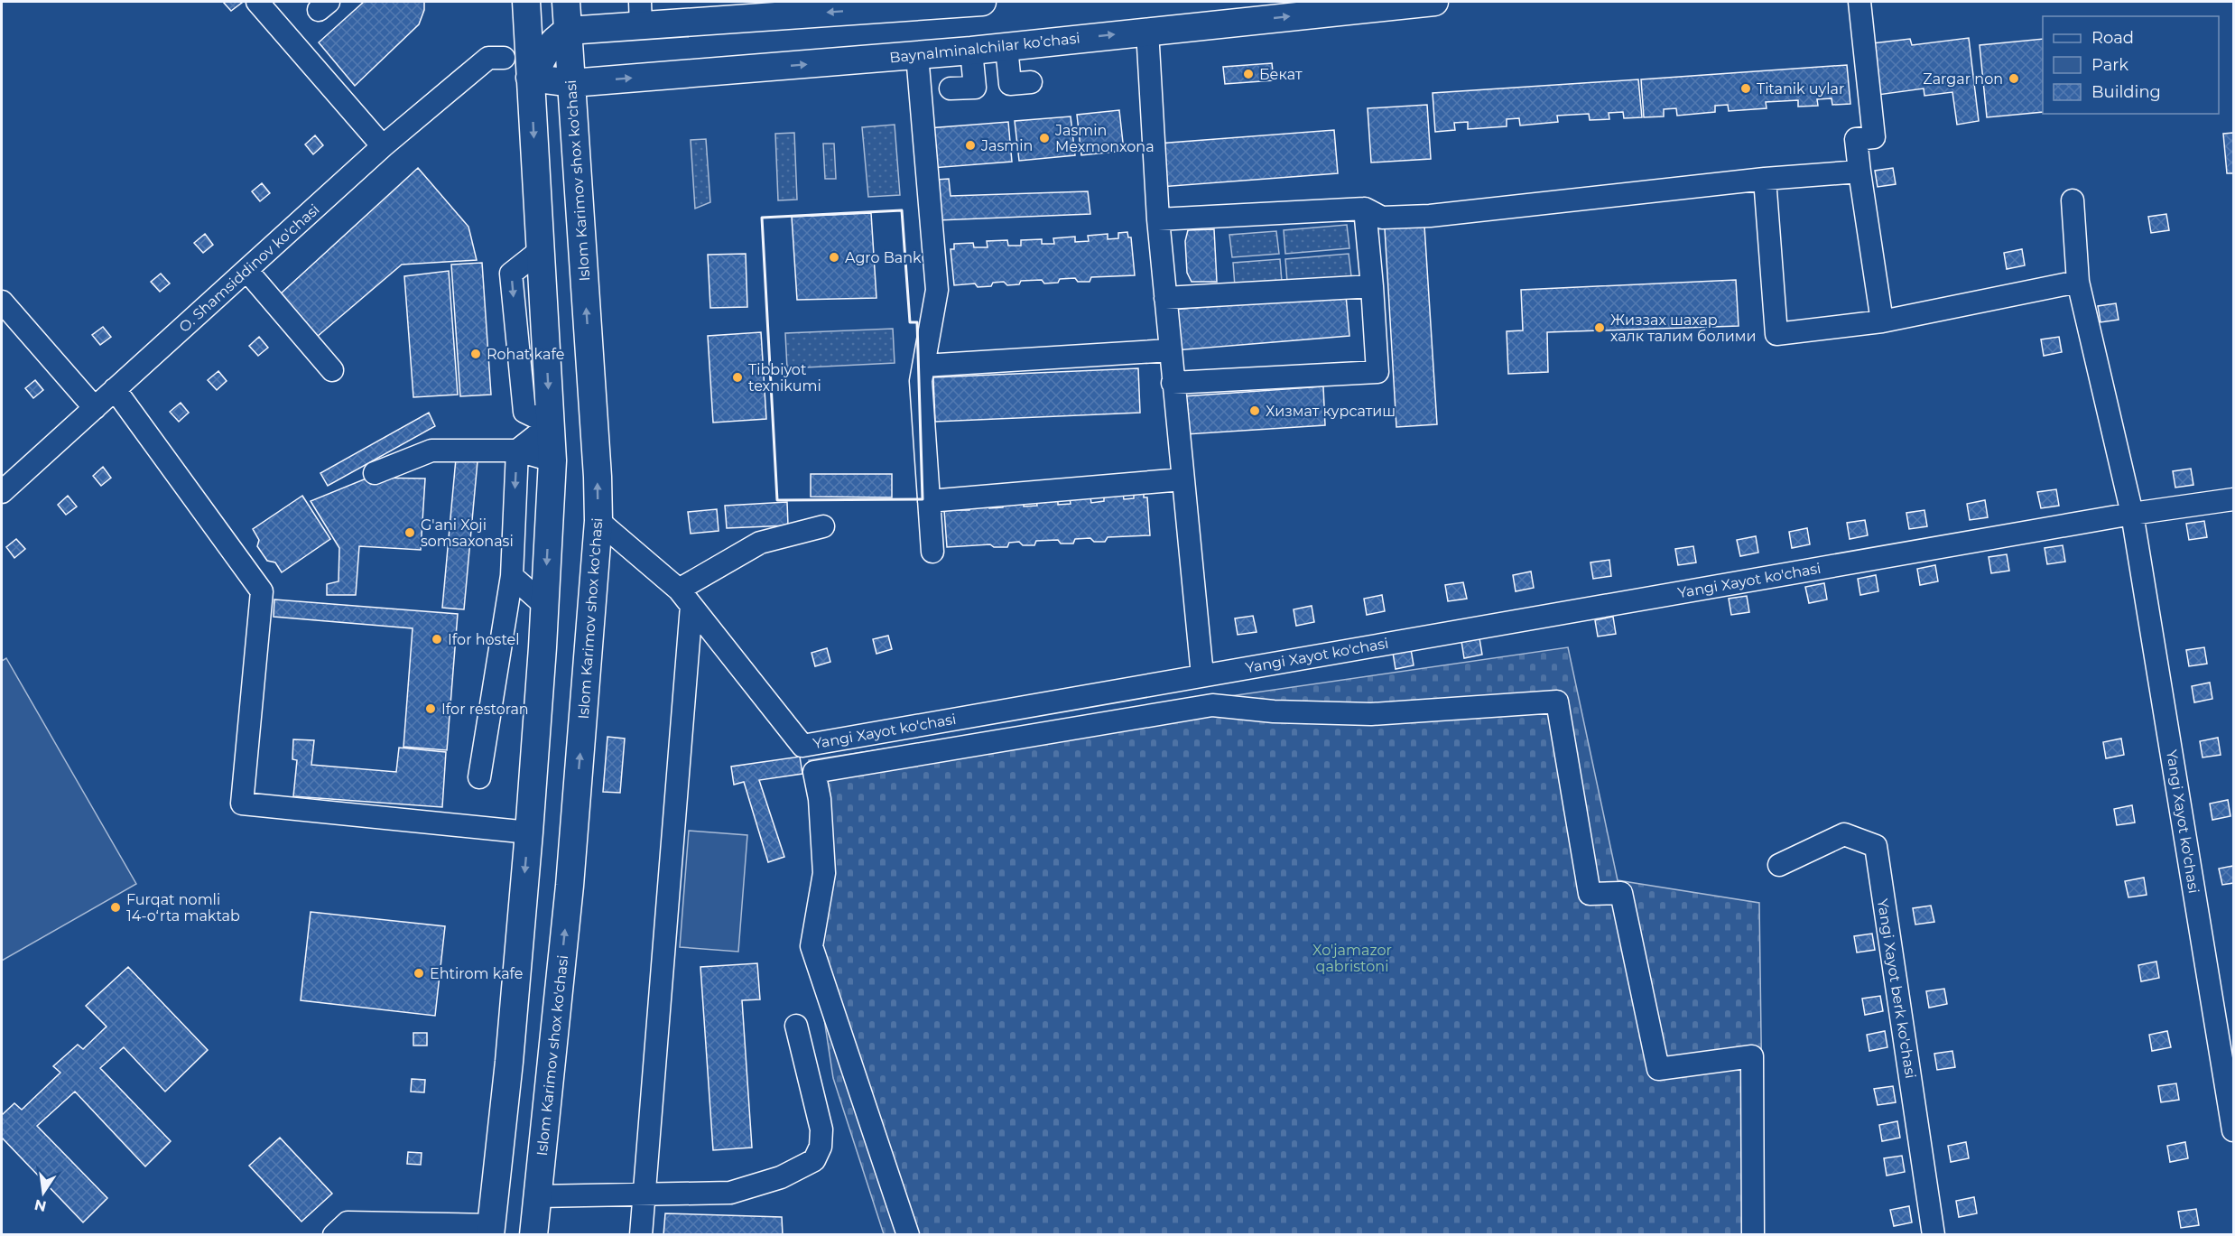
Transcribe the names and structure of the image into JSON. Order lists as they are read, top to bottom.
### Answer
{
  "streets": {
    "main road": ["Baynalminalchilar ko’chasi", "Islom Karimov shox ko'chasi"],
    "street": ["O. Shamsiddinov ko'chasi", "Yangi Xayot ko'chasi", "Yangi Xayot berk ko'chasi"]
  },
  "crossings": [
    ["Baynalminalchilar ko’chasi", "Islom Karimov shox ko'chasi"],
    ["Islom Karimov shox ko'chasi", "Yangi Xayot ko'chasi"]
  ],
  "parks": ["Xo'jamazor qabristoni"],
  "places": [
    "Бекат",
    "Zargar non",
    "Titanik uylar",
    "Jasmin Mexmonxona",
    "Jasmin",
    "Agro Bank",
    "Жиззах шахар халк талим болими",
    "Rohat kafe",
    "Tibbiyot texnikumi",
    "Хизмат курсатиш",
    "G'ani Xoji somsaxonasi",
    "Ifor hostel",
    "Ifor restoran",
    "Furqat nomli 14-oʻrta maktab",
    "Ehtirom kafe"
  ],
  "legend": ["Road", "Park", "Building"],
  "north": "bottom"
}
